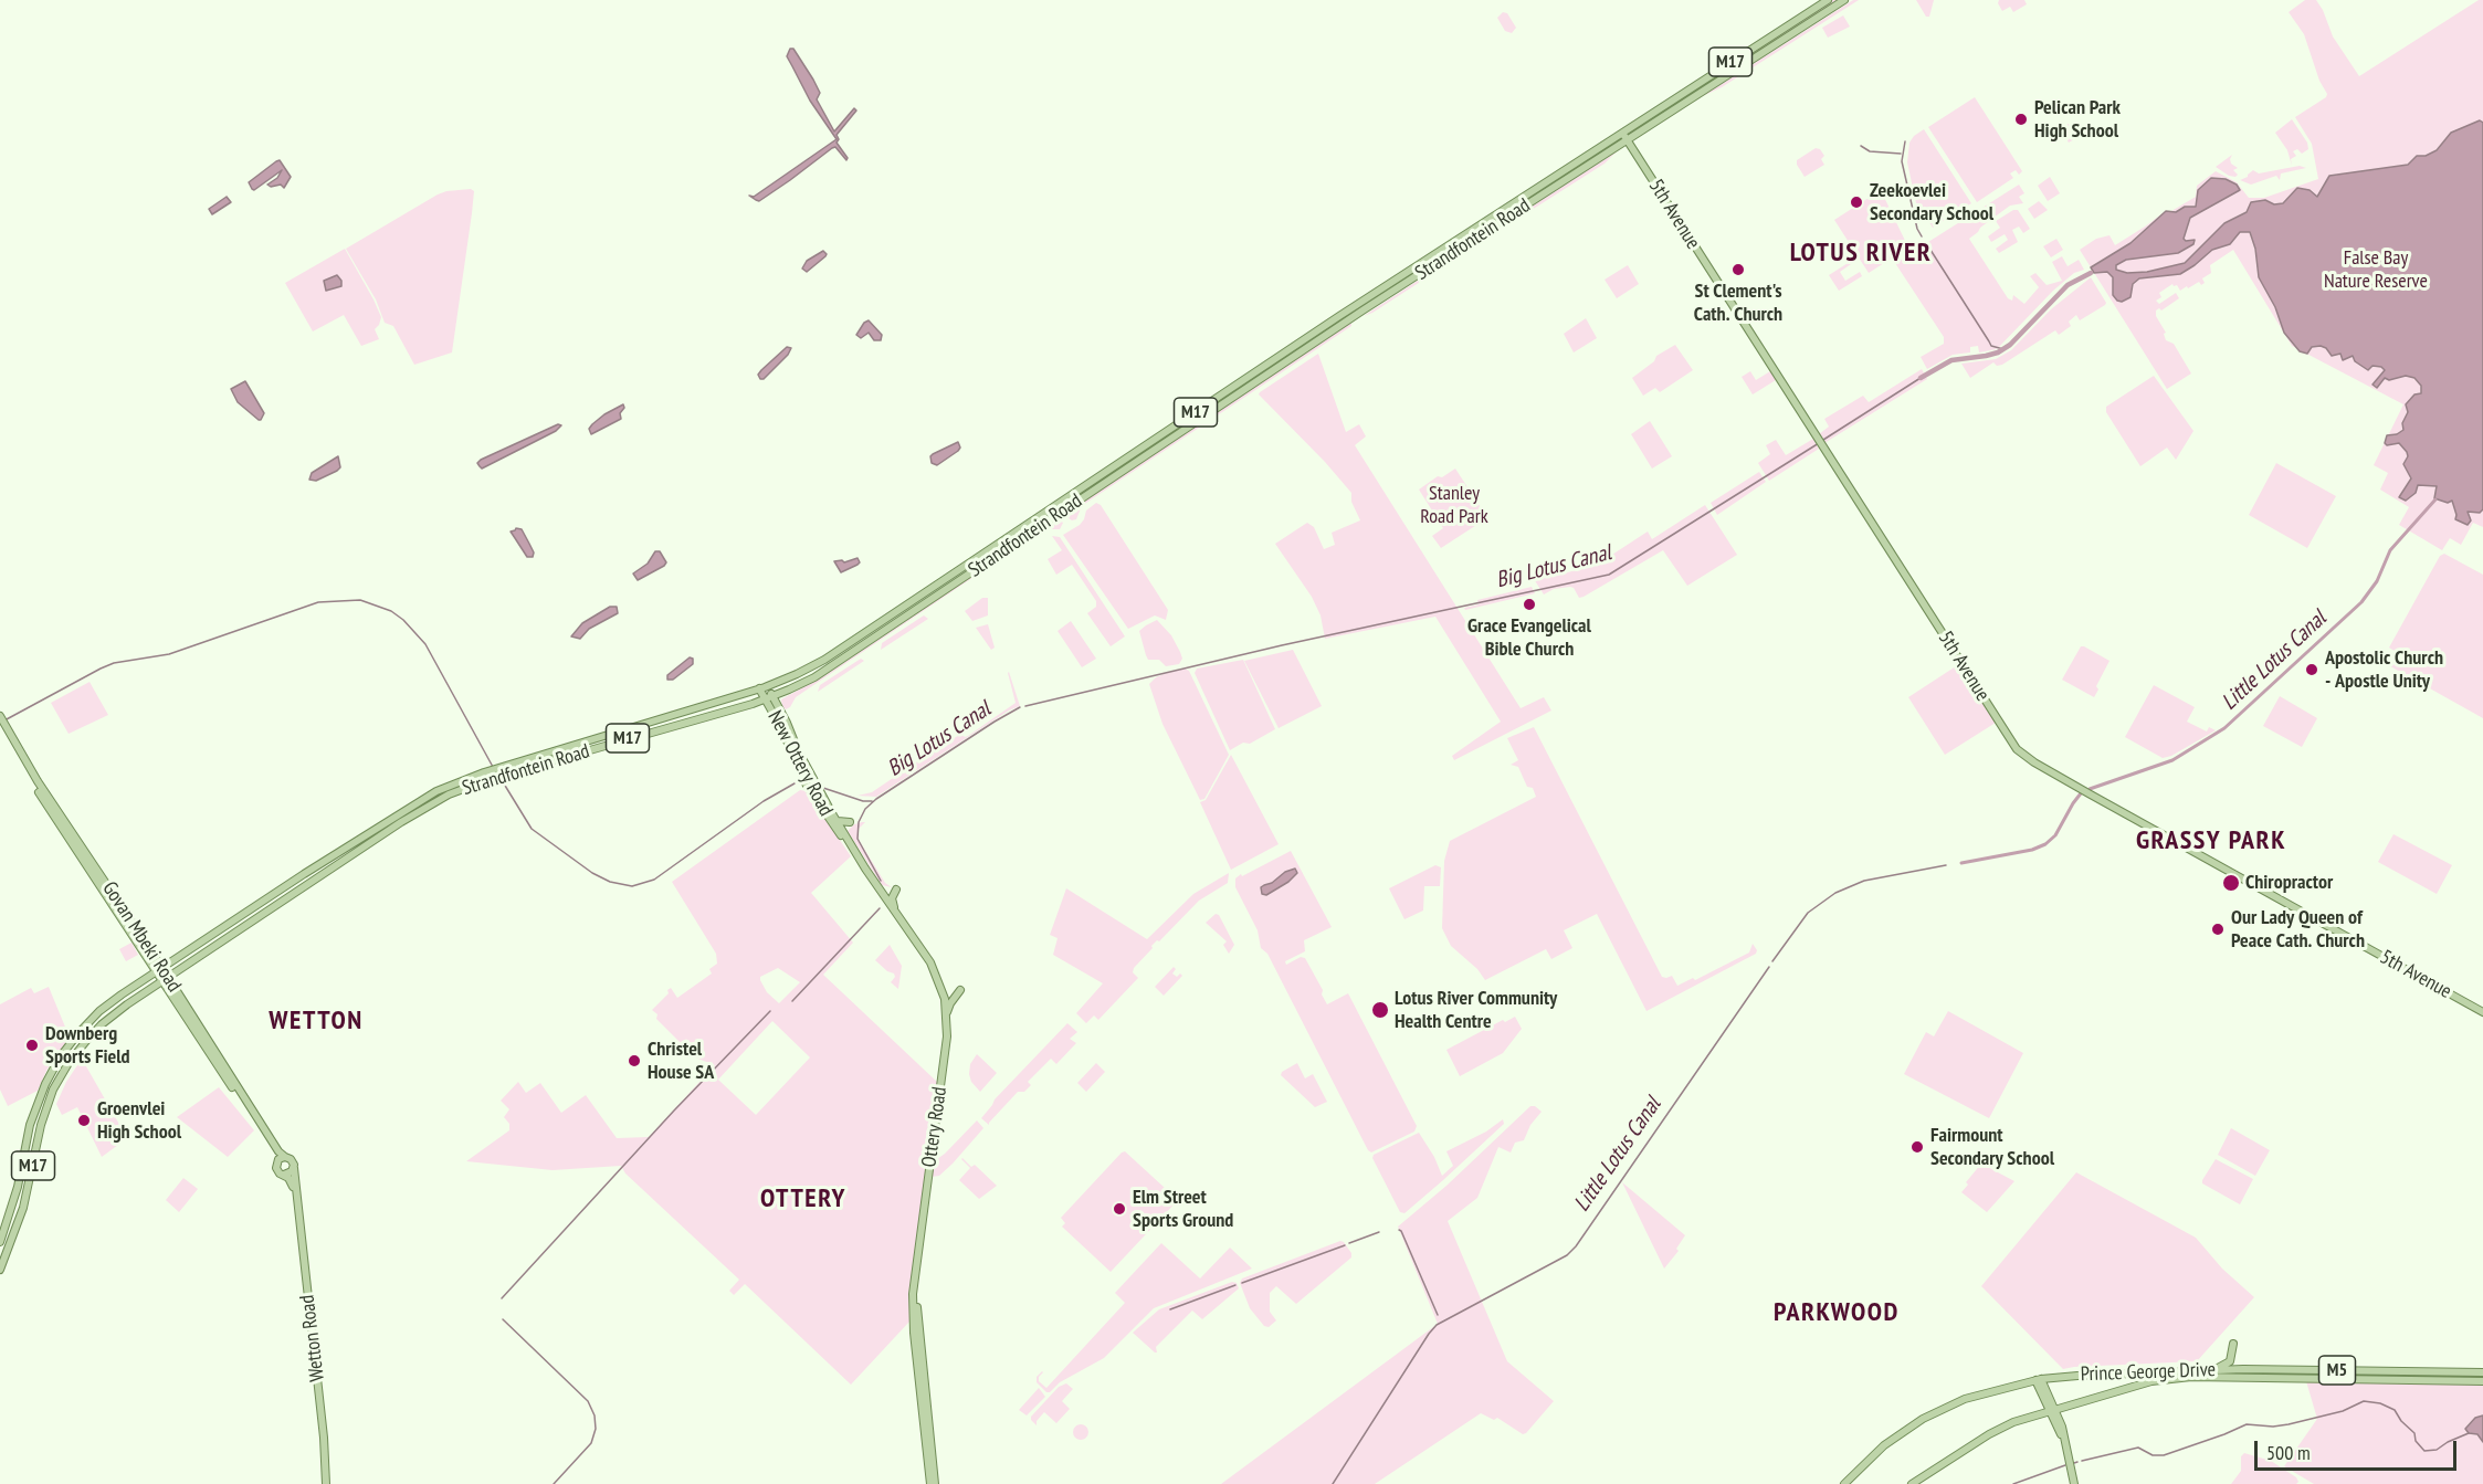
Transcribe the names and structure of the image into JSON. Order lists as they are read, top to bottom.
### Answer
{
  "streets": {
    "main road": [
      "M17",
      "5th Avenue",
      "Strandfontein Road",
      "New Ottery Road",
      "Govan Mbeki Road",
      "Ottery Road",
      "Wetton Road",
      "M5",
      "Prince George Drive"
    ]
  },
  "crossings": [
    ["M17", "Strandfontein Road"],
    ["M17", "Govan Mbeki Road"],
    ["5th Avenue", "Strandfontein Road"],
    ["Strandfontein Road", "New Ottery Road"],
    ["Strandfontein Road", "Govan Mbeki Road"],
    ["New Ottery Road", "Ottery Road"],
    ["Govan Mbeki Road", "Wetton Road"]
  ],
  "districts": [
    "LOTUS RIVER",
    "GRASSY PARK",
    "WETTON",
    "OTTERY",
    "PARKWOOD"
  ],
  "water": ["Big Lotus Canal", "Little Lotus Canal"],
  "parks": ["False Bay Nature Reserve", "Stanley Road Park"],
  "places": [
    "Pelican Park High School",
    "Zeekoevlei Secondary School",
    "St Clement's Cath. Church",
    "Grace Evangelical Bible Church",
    "Apostolic Church - Apostle Unity",
    "Chiropractor",
    "Our Lady Queen of Peace Cath. Church",
    "Lotus River Community Health Centre",
    "Downberg Sports Field",
    "Christel House SA",
    "Groenvlei High School",
    "Fairmount Secondary School",
    "Elm Street Sports Ground"
  ],
  "scale_bar": "500 m"
}
